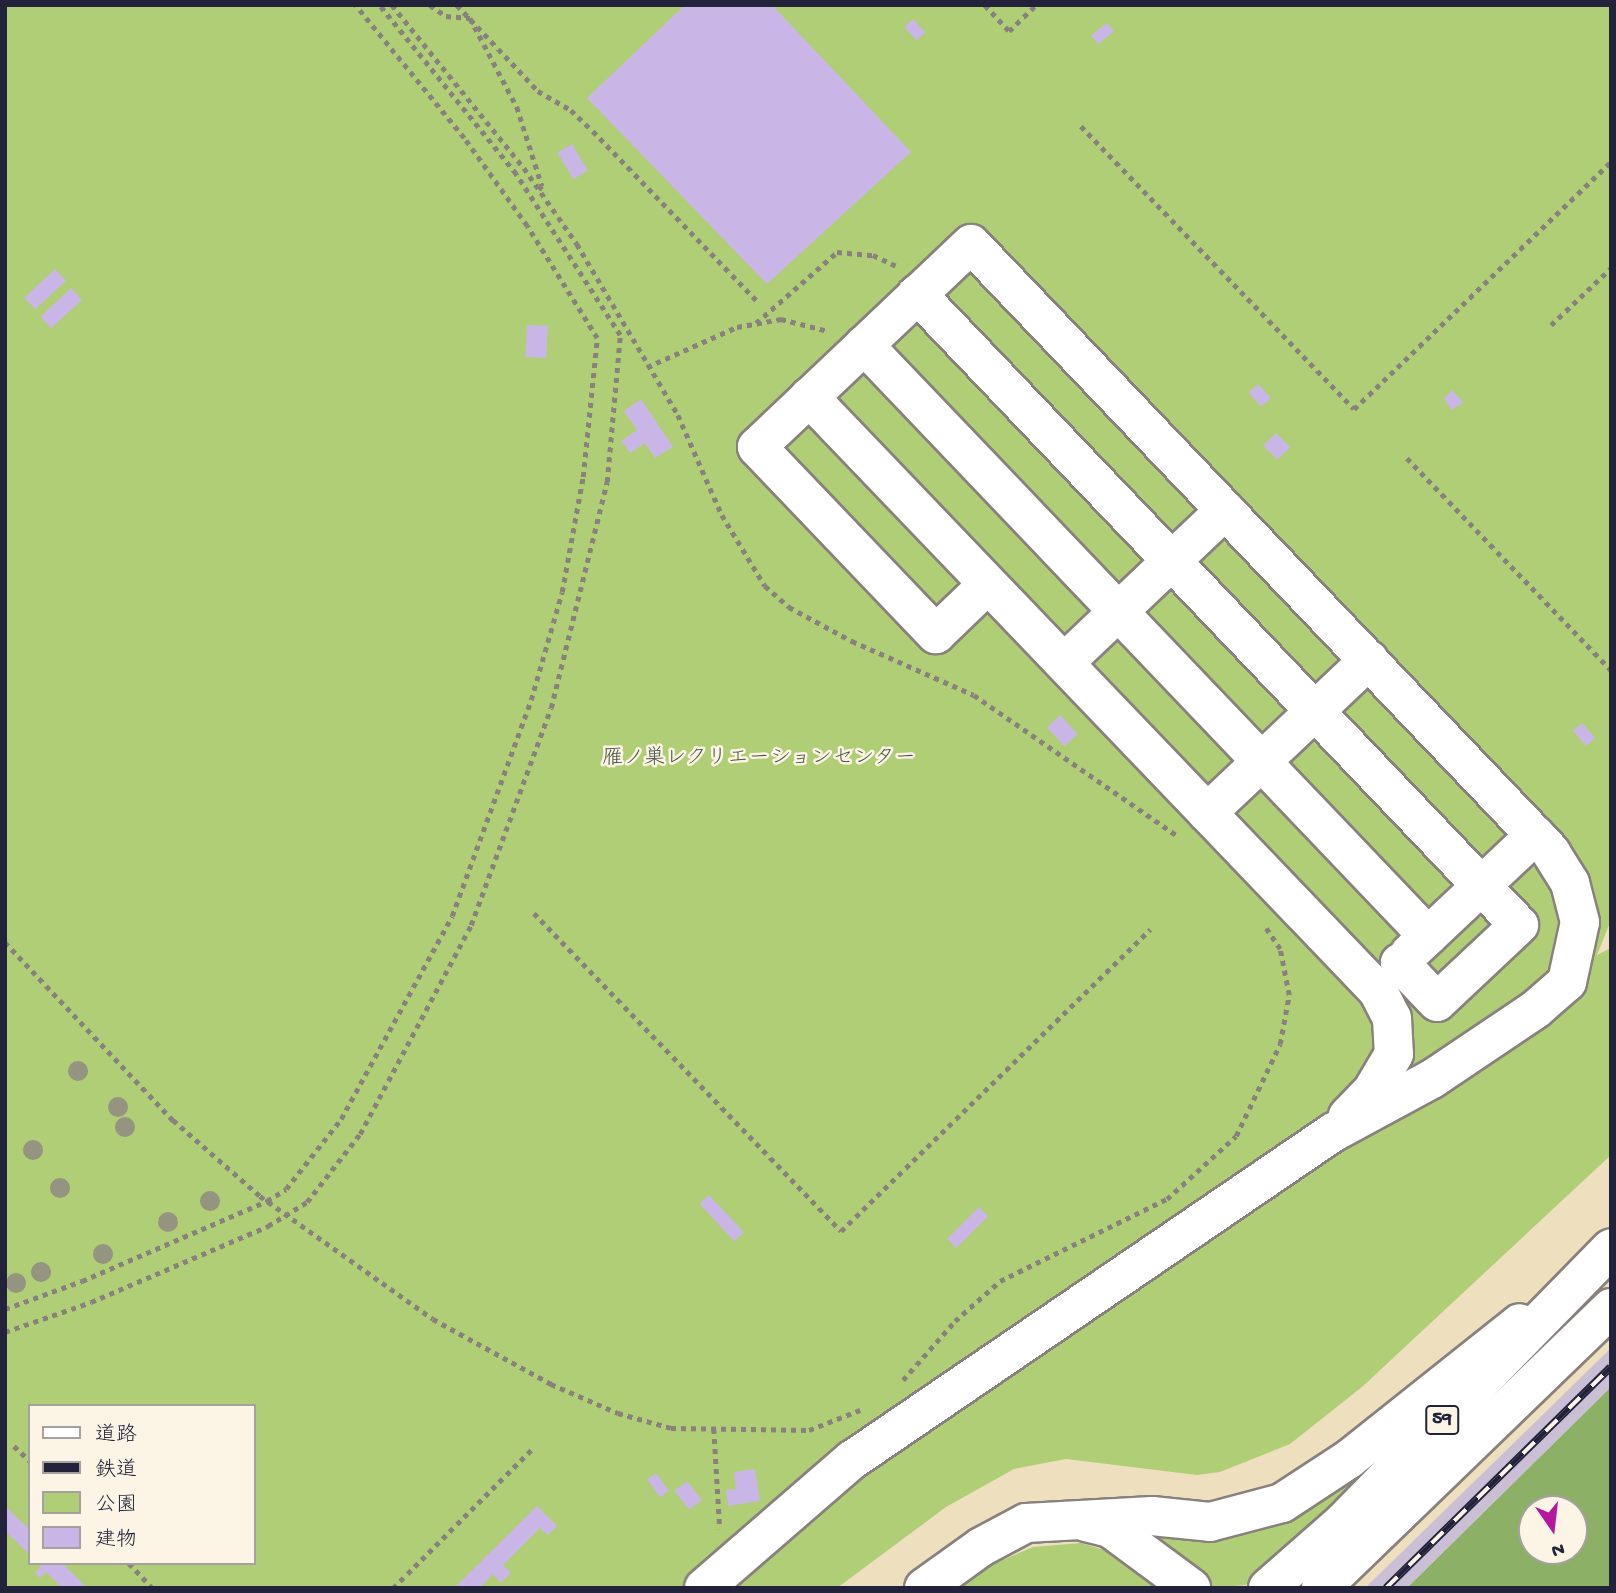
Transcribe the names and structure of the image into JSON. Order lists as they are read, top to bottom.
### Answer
{
  "streets": {
    "street": ["59"]
  },
  "parks": ["雁ノ巣レクリエーションセンター"],
  "legend": [
    "道路",
    "鉄道",
    "公園",
    "建物"
  ],
  "north": "bottom"
}
